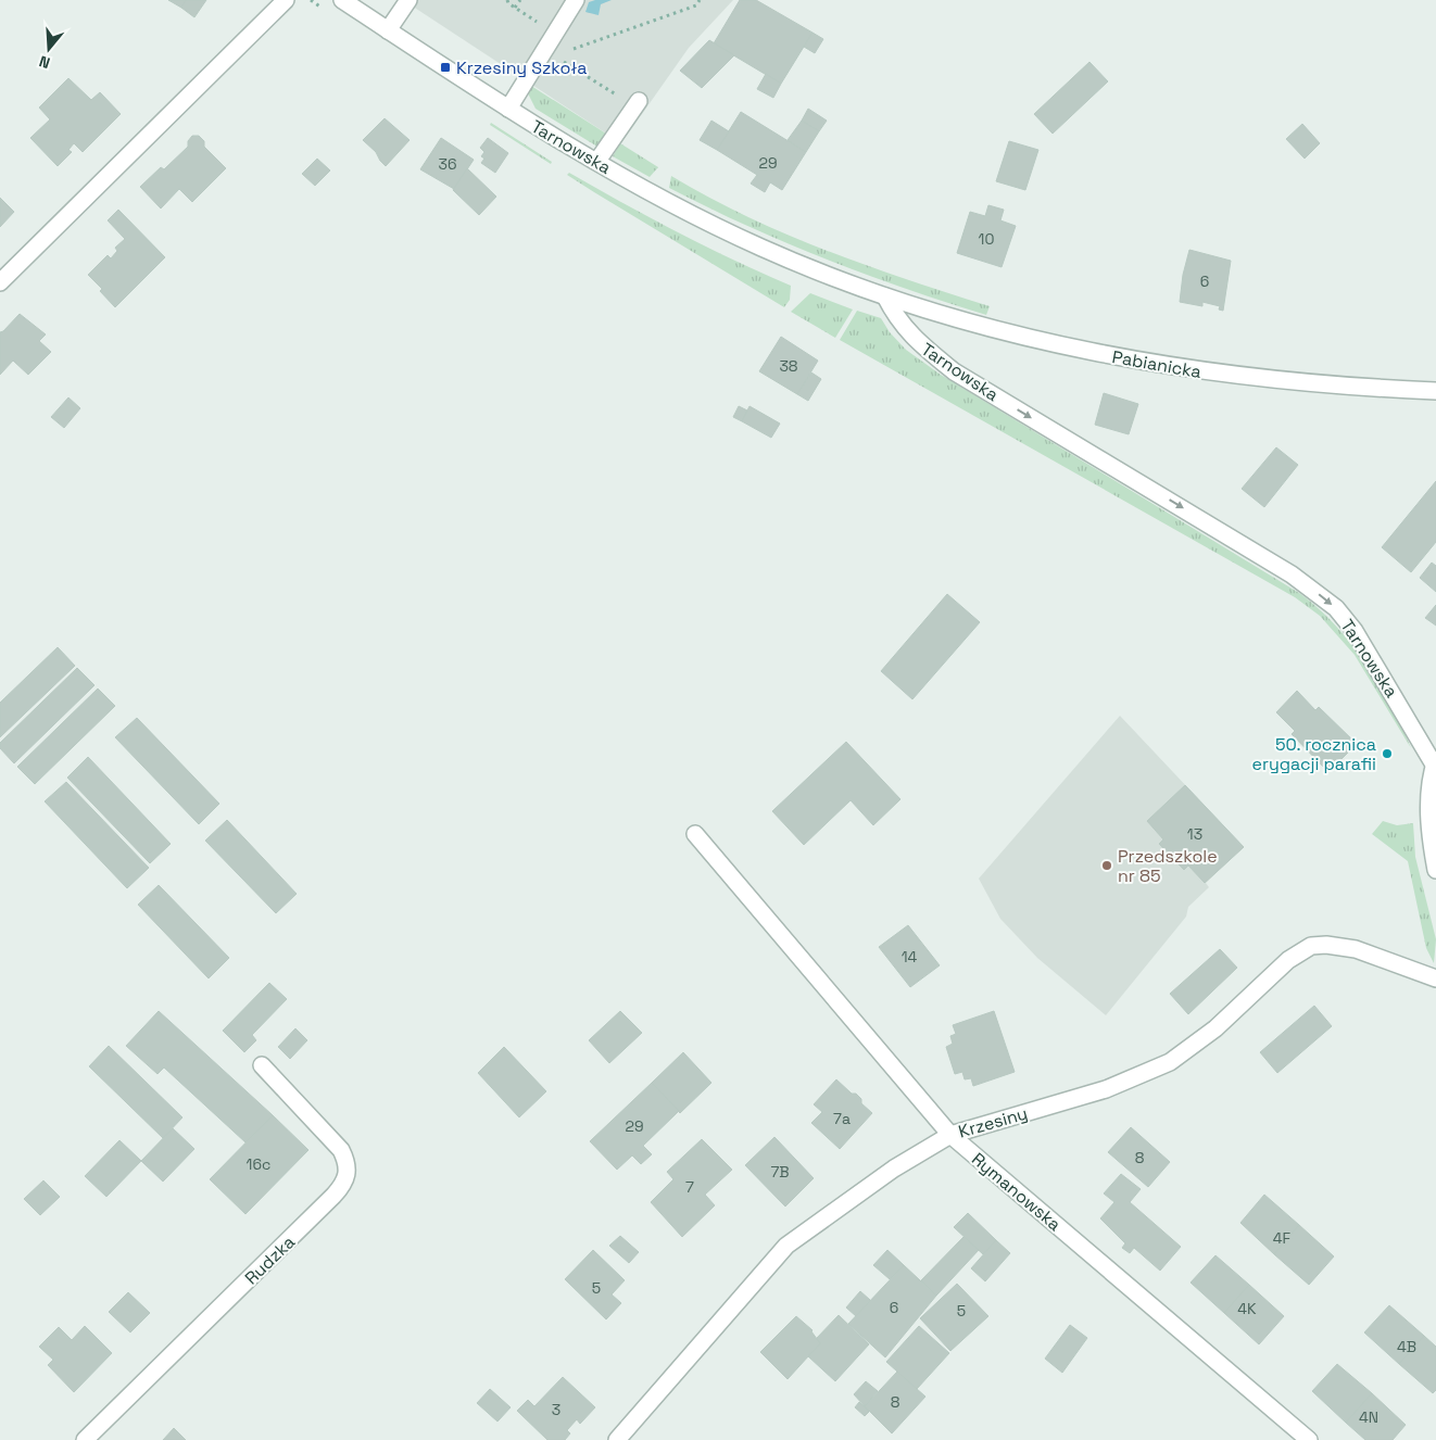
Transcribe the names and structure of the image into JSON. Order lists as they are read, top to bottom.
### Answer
{
  "streets": {
    "street": [
      "Tarnowska",
      "Pabianicka",
      "Krzesiny",
      "Rymanowska",
      "Rudzka"
    ]
  },
  "crossings": [
    ["Tarnowska", "Pabianicka"],
    ["Krzesiny", "Rymanowska"]
  ],
  "one_way": ["Tarnowska"],
  "places": {
    "transit": ["Krzesiny Szkoła"],
    "other": ["50. rocznica erygacji parafii", "Przedszkole nr 85"]
  },
  "house_numbers": [
    "29",
    "36",
    "10",
    "6",
    "38",
    "13",
    "14",
    "7a",
    "29",
    "8",
    "16c",
    "7B",
    "7",
    "4F",
    "5",
    "6",
    "4K",
    "5",
    "4B",
    "8",
    "3",
    "4N"
  ],
  "north": "bottom"
}
